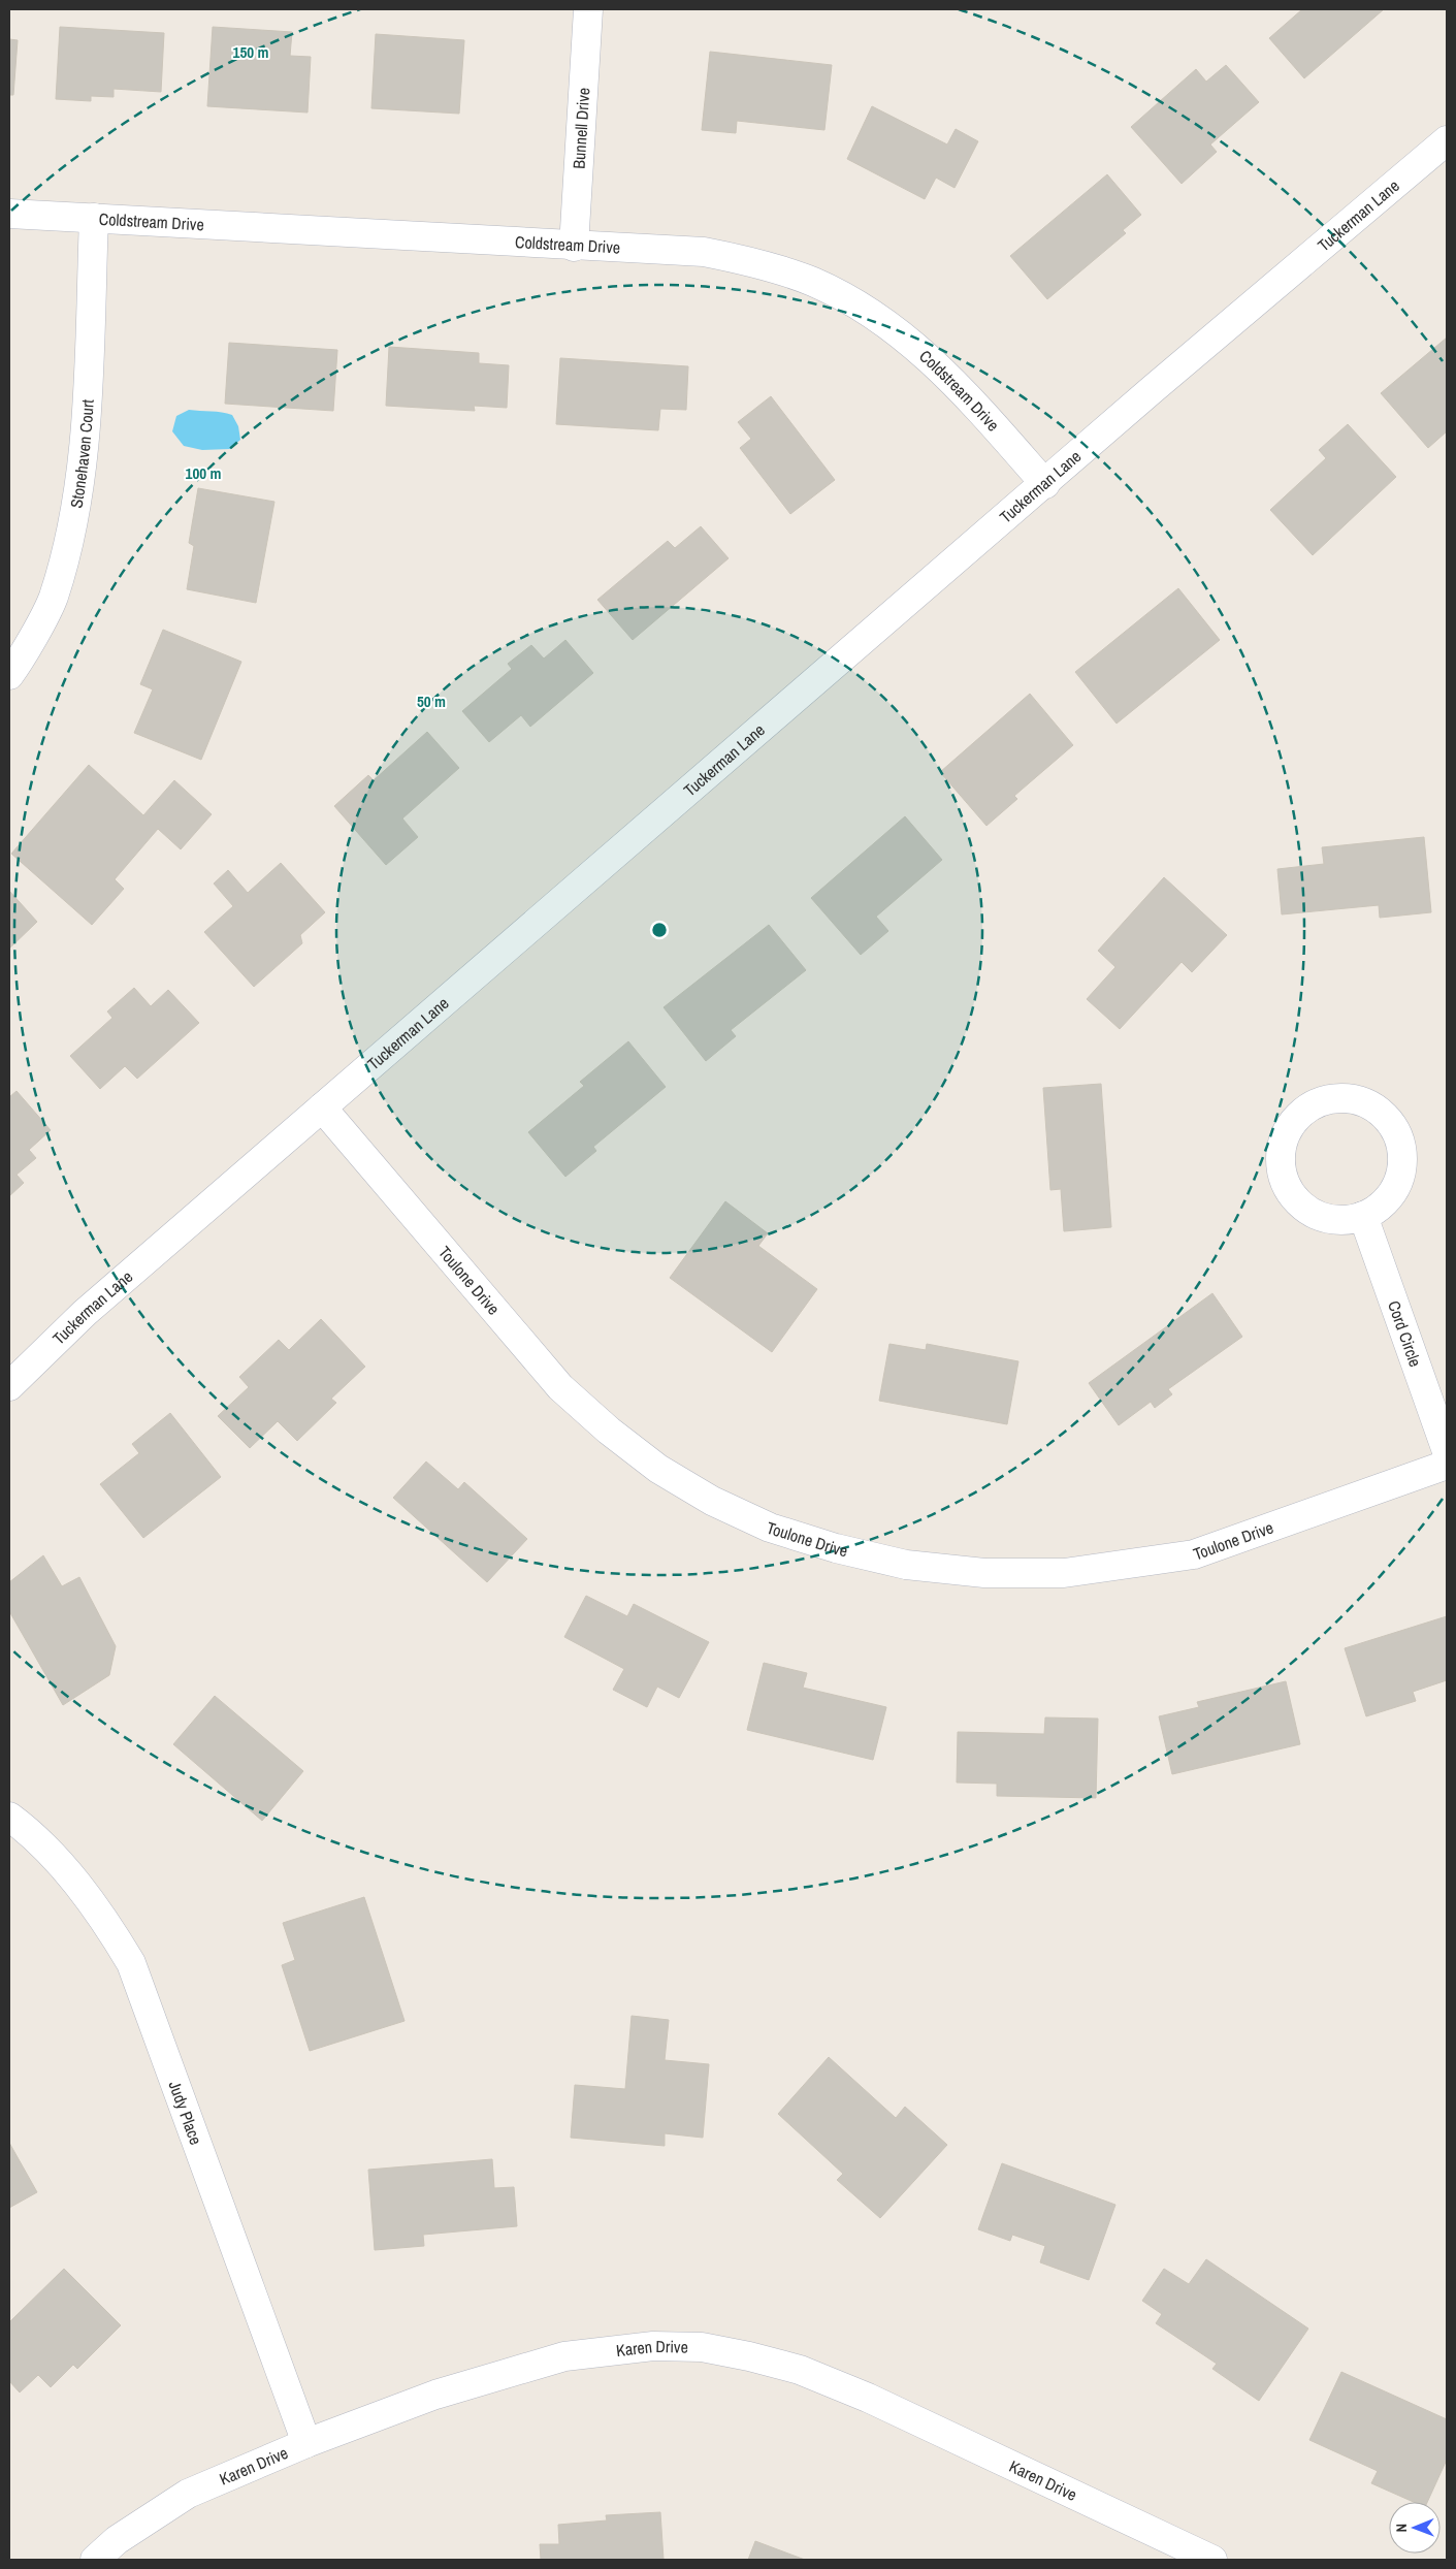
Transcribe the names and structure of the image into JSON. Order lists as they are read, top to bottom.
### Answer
{
  "streets": {
    "street": [
      "Bunnell Drive",
      "Tuckerman Lane",
      "Coldstream Drive",
      "Stonehaven Court",
      "Toulone Drive",
      "Cord Circle",
      "Judy Place",
      "Karen Drive"
    ]
  },
  "crossings": [
    ["Bunnell Drive", "Coldstream Drive"],
    ["Tuckerman Lane", "Coldstream Drive"],
    ["Tuckerman Lane", "Toulone Drive"],
    ["Coldstream Drive", "Stonehaven Court"],
    ["Judy Place", "Karen Drive"]
  ],
  "north": "left",
  "rings": ["150 m", "100 m", "50 m"]
}
